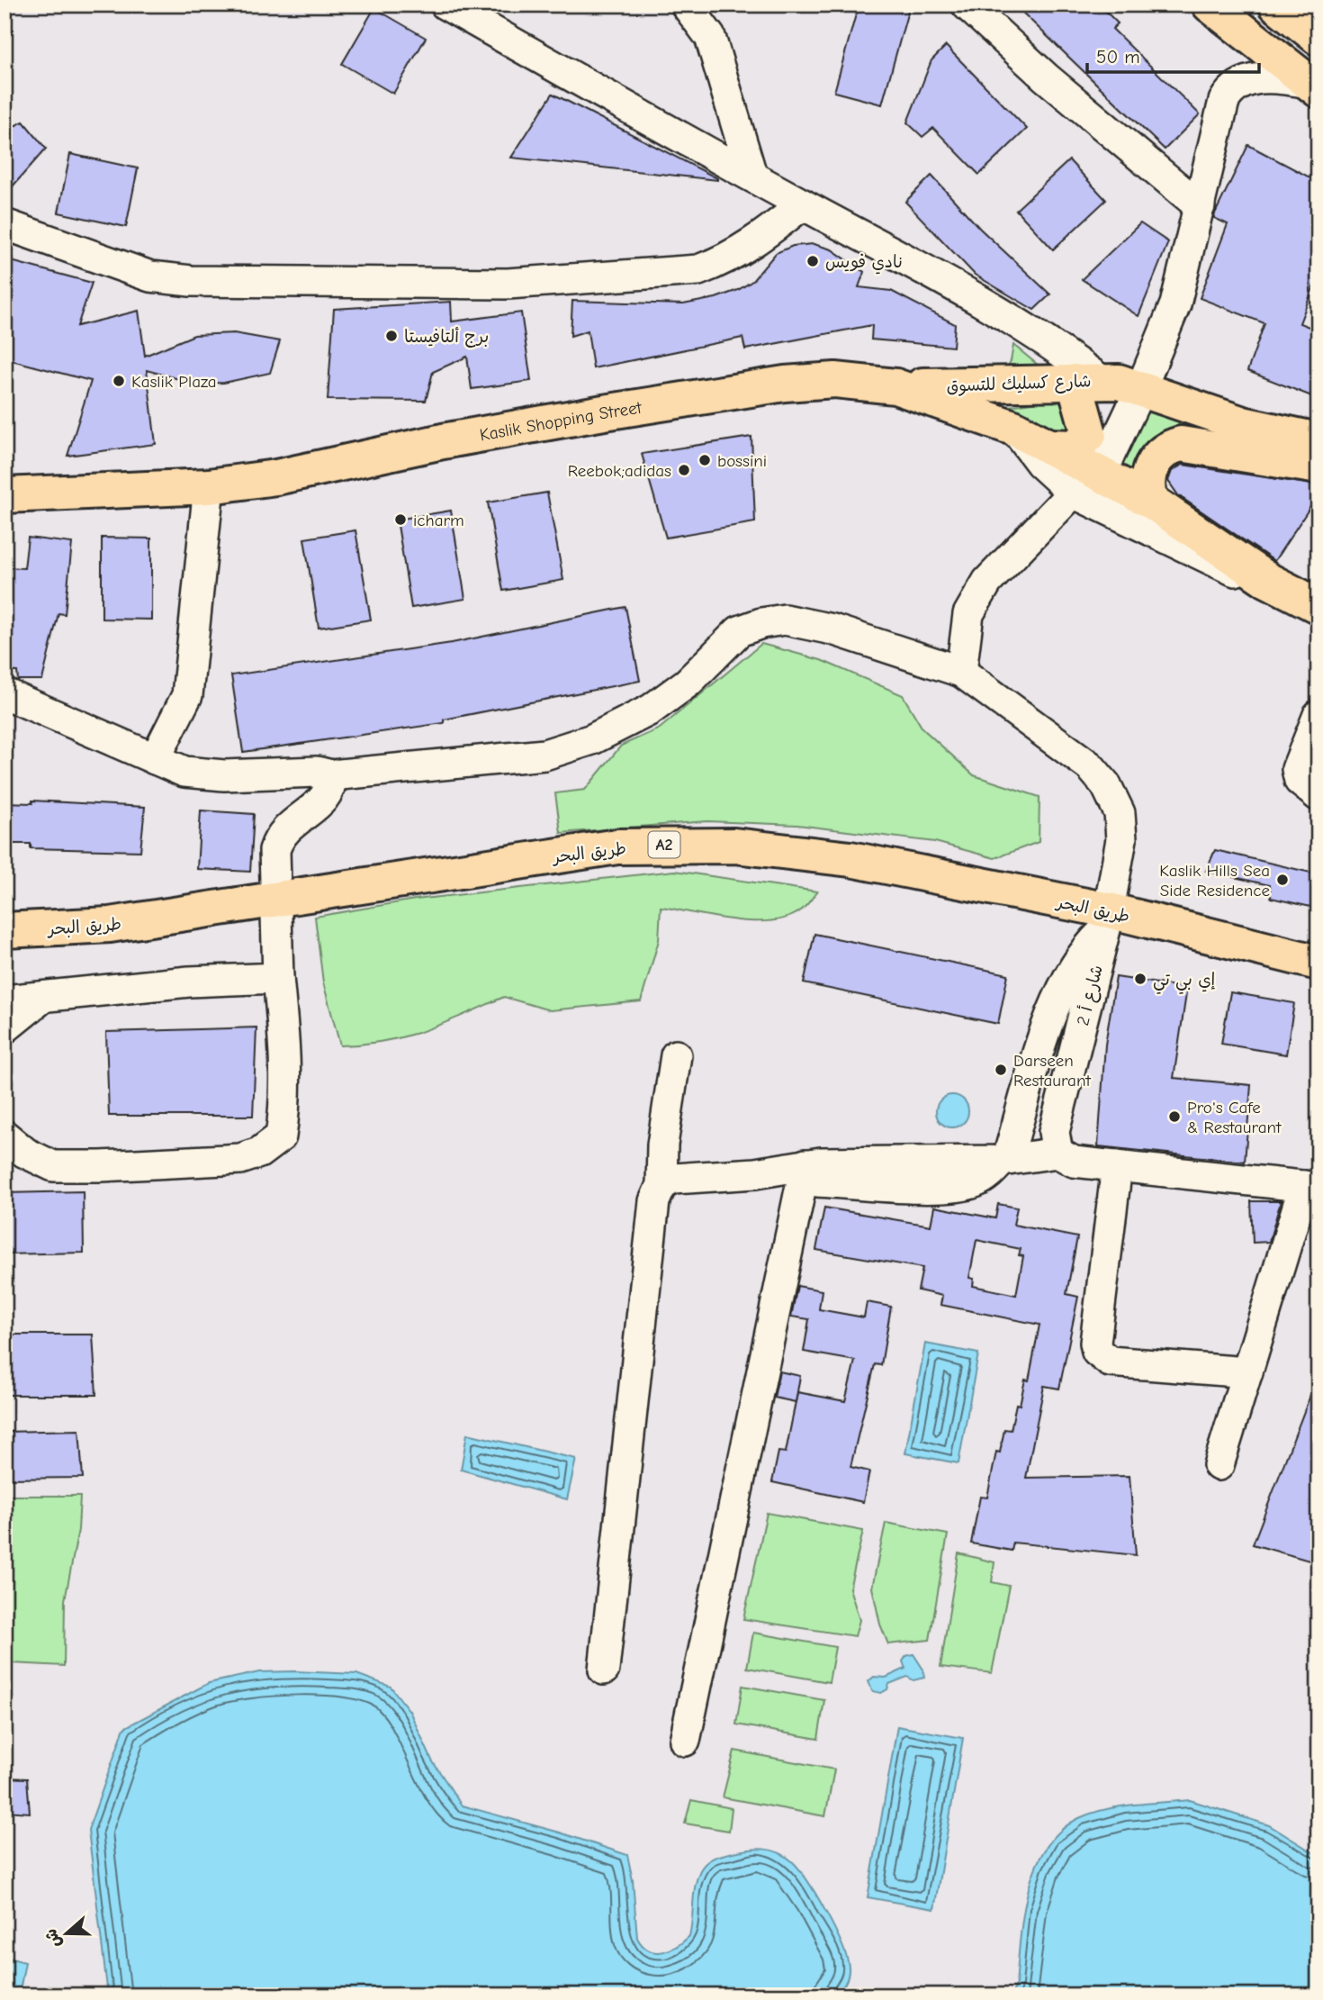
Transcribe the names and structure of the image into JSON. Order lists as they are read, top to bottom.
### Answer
{
  "streets": {
    "main road": [
      "شارع كسليك للتسوق",
      "Kaslik Shopping Street",
      "A2",
      "طريق البحر"
    ],
    "street": ["شارع أ 2"]
  },
  "crossings": [
    ["شارع كسليك للتسوق", "Kaslik Shopping Street"],
    ["طريق البحر", "شارع أ 2"]
  ],
  "places": [
    "نادي فويس",
    "برج ألتافيستا",
    "Kaslik Plaza",
    "bossini",
    "Reebok;adidas",
    "icharm",
    "Kaslik Hills Sea Side Residence",
    "إي بي تي",
    "Darseen Restaurant",
    "Pro's Cafe & Restaurant"
  ],
  "scale_bar": "50 m",
  "north": "left"
}
